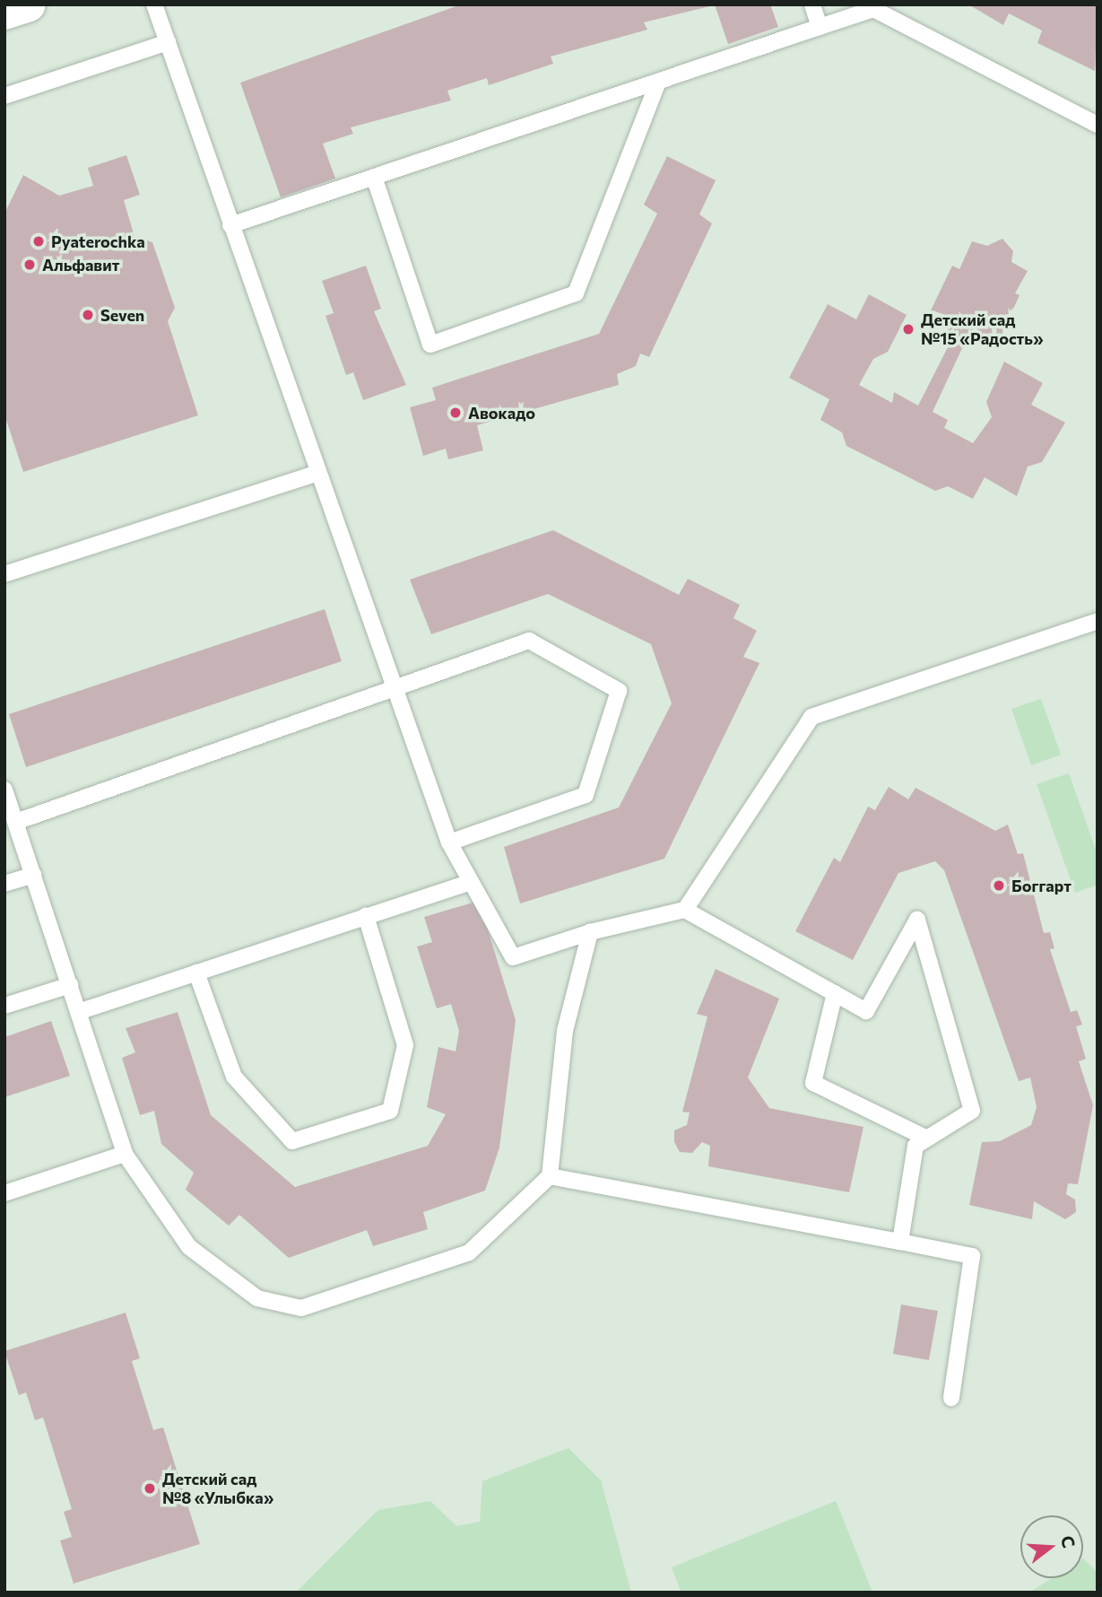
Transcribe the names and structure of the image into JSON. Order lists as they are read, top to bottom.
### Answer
{
  "places": [
    "Pyaterochka",
    "Альфавит",
    "Seven",
    "Детский сад №15 «Радость»",
    "Авокадо",
    "Боггарт",
    "Детский сад №8 «Улыбка»"
  ],
  "north": "right"
}
